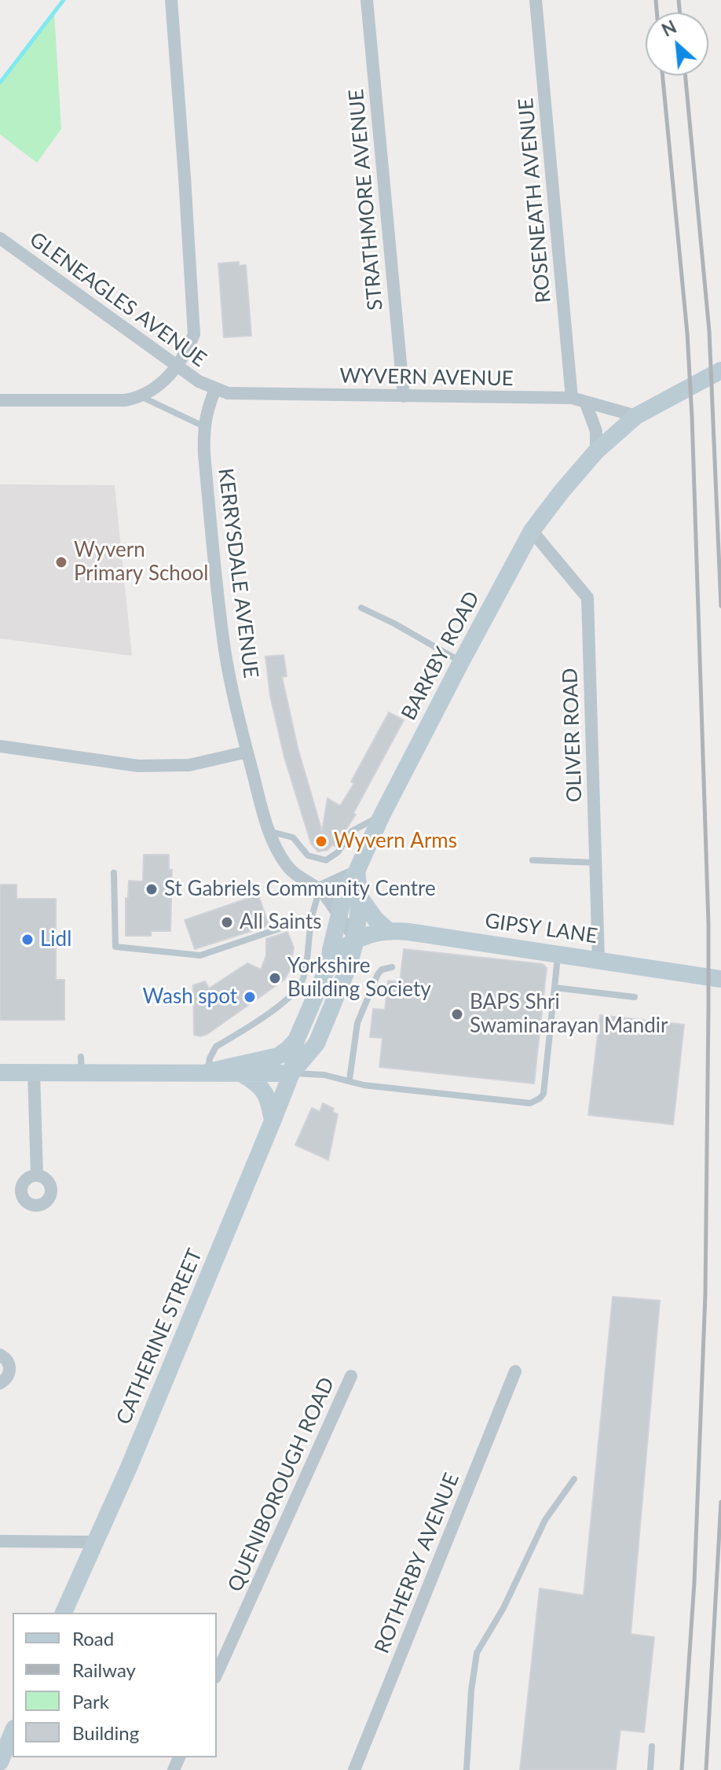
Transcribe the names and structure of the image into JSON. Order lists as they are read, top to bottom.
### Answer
{
  "streets": {
    "street": [
      "STRATHMORE AVENUE",
      "ROSENEATH AVENUE",
      "GLENEAGLES AVENUE",
      "WYVERN AVENUE",
      "KERRYSDALE AVENUE",
      "BARKBY ROAD",
      "OLIVER ROAD",
      "GIPSY LANE",
      "CATHERINE STREET",
      "QUENIBOROUGH ROAD",
      "ROTHERBY AVENUE"
    ]
  },
  "crossings": [
    ["STRATHMORE AVENUE", "WYVERN AVENUE"],
    ["ROSENEATH AVENUE", "WYVERN AVENUE"],
    ["GLENEAGLES AVENUE", "WYVERN AVENUE"],
    ["GLENEAGLES AVENUE", "KERRYSDALE AVENUE"],
    ["WYVERN AVENUE", "KERRYSDALE AVENUE"],
    ["WYVERN AVENUE", "BARKBY ROAD"],
    ["KERRYSDALE AVENUE", "BARKBY ROAD"],
    ["KERRYSDALE AVENUE", "GIPSY LANE"],
    ["BARKBY ROAD", "OLIVER ROAD"],
    ["BARKBY ROAD", "GIPSY LANE"],
    ["OLIVER ROAD", "GIPSY LANE"],
    ["GIPSY LANE", "CATHERINE STREET"]
  ],
  "places": [
    "Wyvern Primary School",
    "Wyvern Arms",
    "St Gabriels Community Centre",
    "All Saints",
    "Lidl",
    "Yorkshire Building Society",
    "Wash spot",
    "BAPS Shri Swaminarayan Mandir"
  ],
  "legend": [
    "Road",
    "Railway",
    "Park",
    "Building"
  ],
  "north": "top left"
}
